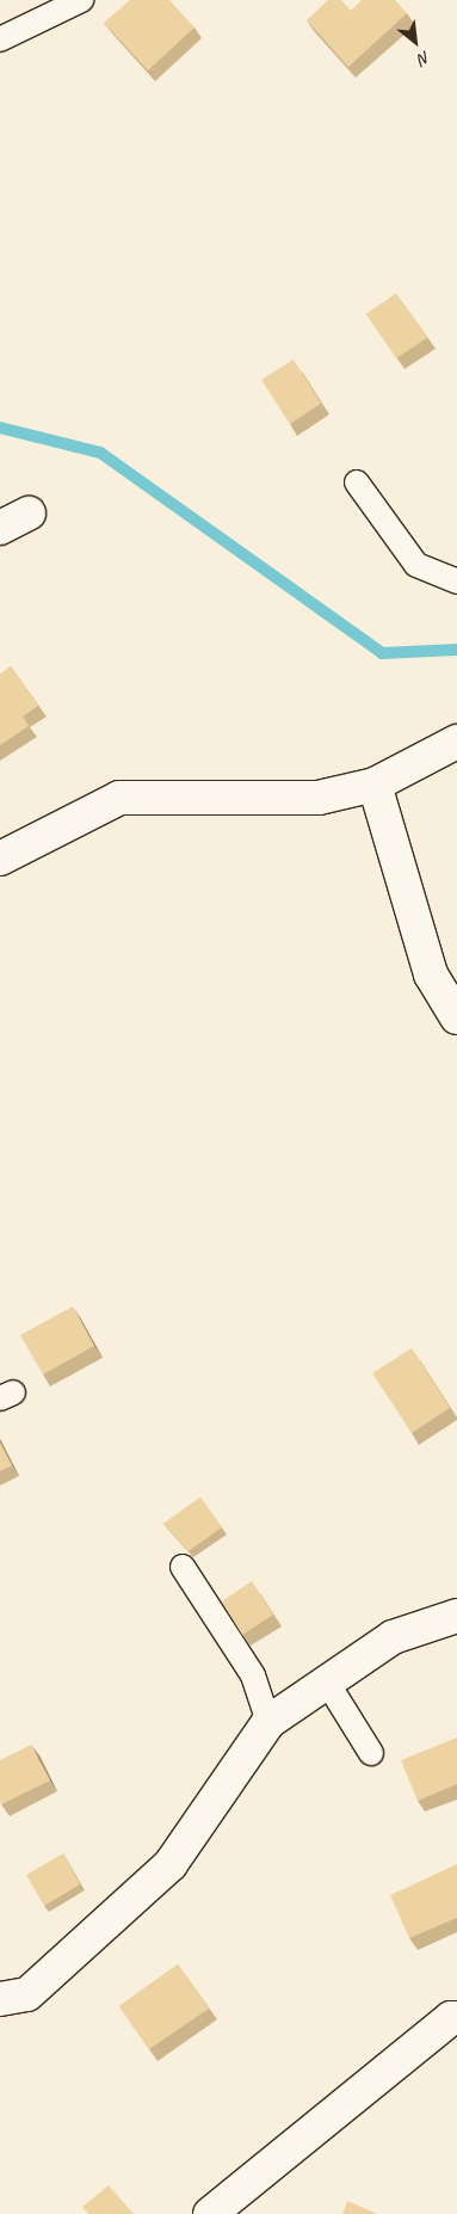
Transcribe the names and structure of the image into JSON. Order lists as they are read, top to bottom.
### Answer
{
  "north": "bottom right"
}
